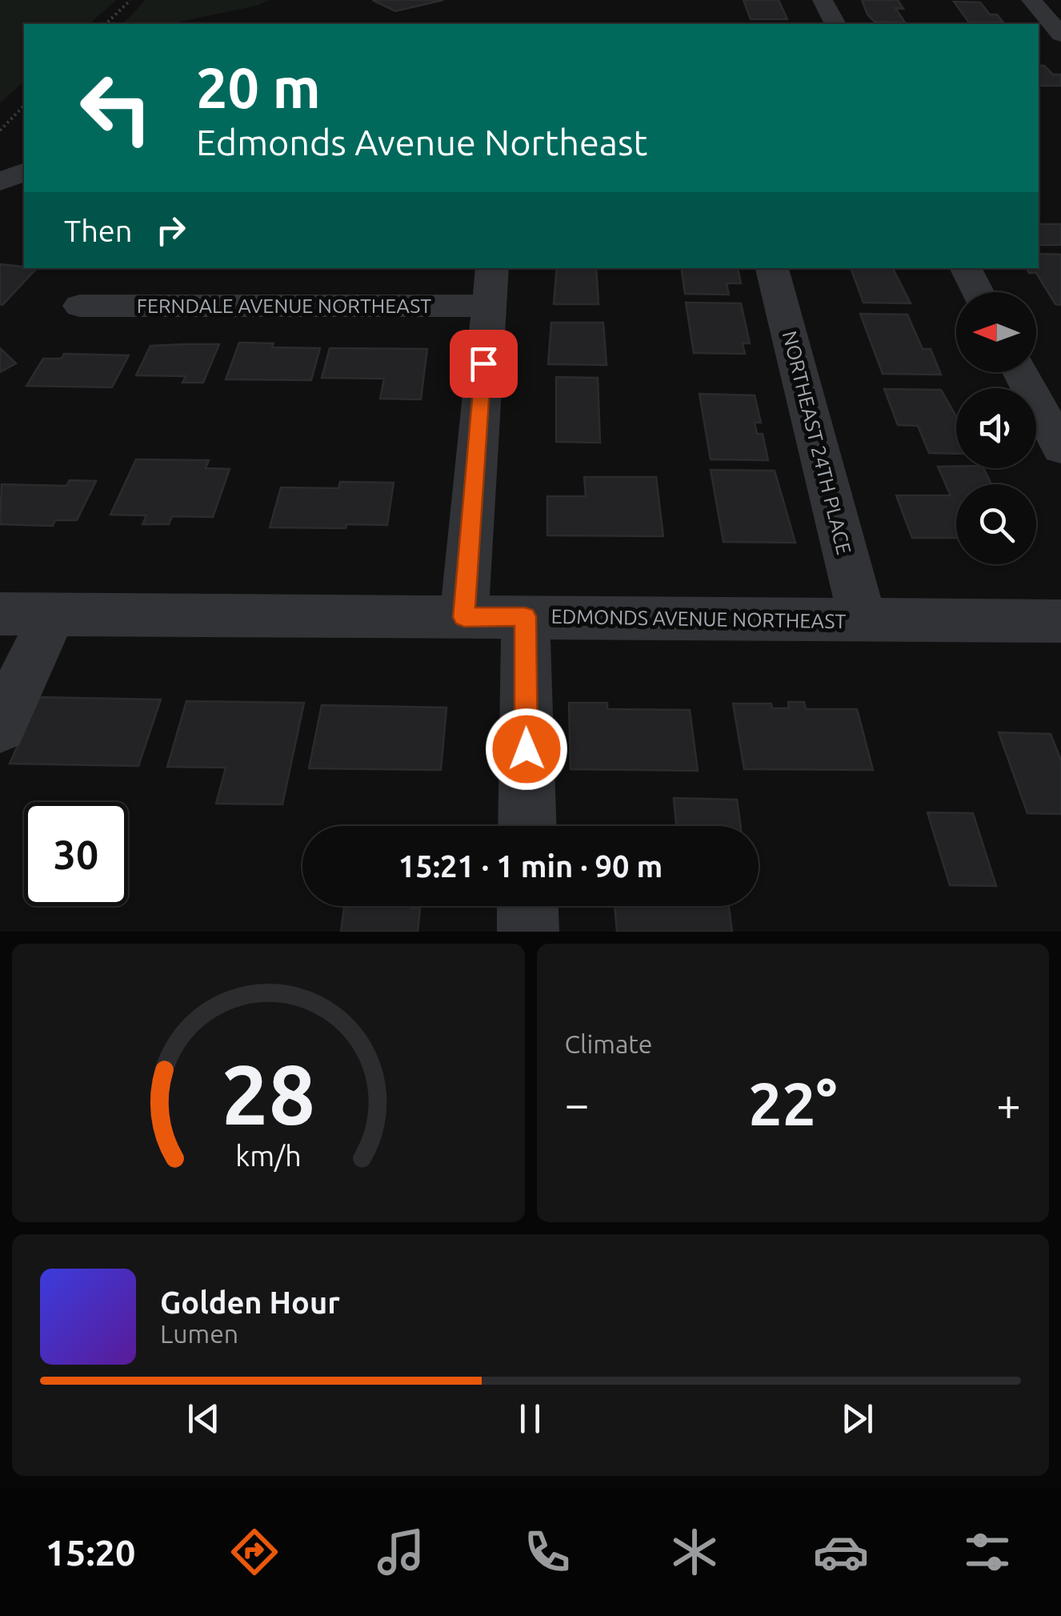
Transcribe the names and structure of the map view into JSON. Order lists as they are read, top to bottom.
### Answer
{
  "streets": {
    "street": ["FERNDALE AVENUE NORTHEAST", "NORTHEAST 24TH PLACE", "EDMONDS AVENUE NORTHEAST"]
  },
  "crossings": [
    ["NORTHEAST 24TH PLACE", "EDMONDS AVENUE NORTHEAST"]
  ],
  "north": "left",
  "page": {
    "turn": ["20 m", "Edmonds Avenue Northeast"],
    "then": "Then",
    "limit": "30",
    "trip": "15:21 · 1 min · 90 m",
    "tile": "Climate",
    "heat": ["−", "22°", "+"],
    "song": ["Golden Hour", "Lumen"],
    "tabs": "15:20",
    "gauge": ["28", "km/h"]
  }
}
